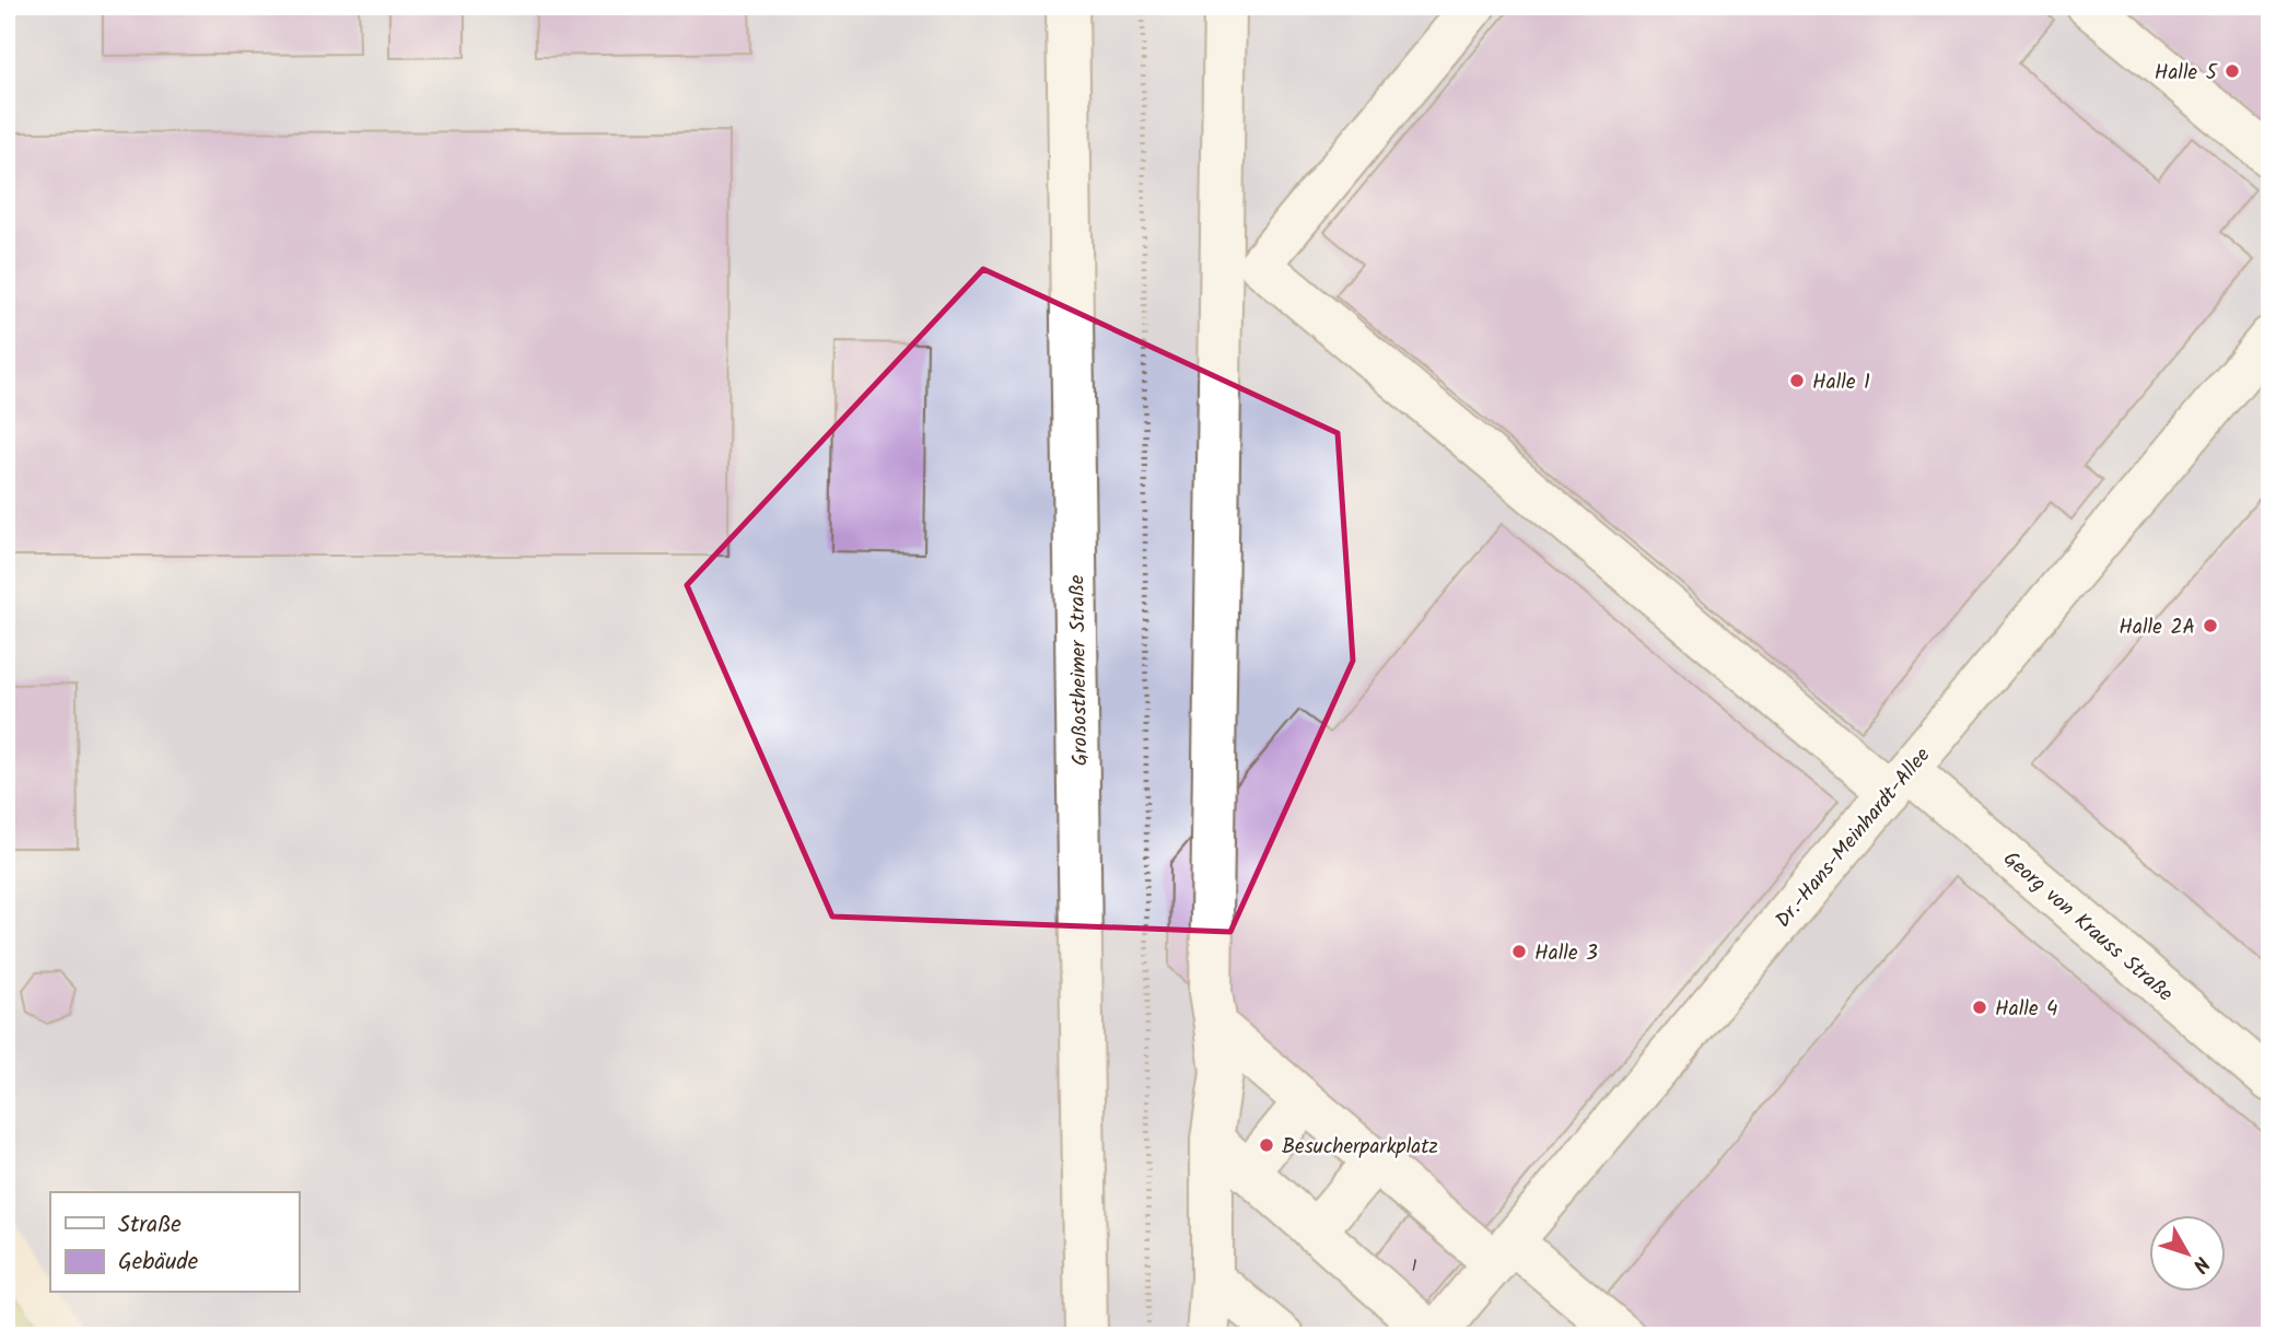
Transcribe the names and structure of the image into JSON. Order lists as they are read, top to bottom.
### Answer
{
  "streets": {
    "main road": ["Großostheimer Straße", "Dr.-Hans-Meinhardt-Allee", "Georg von Krauss Straße"]
  },
  "crossings": [
    ["Dr.-Hans-Meinhardt-Allee", "Georg von Krauss Straße"]
  ],
  "places": [
    "Halle 5",
    "Halle 1",
    "Halle 2A",
    "Halle 3",
    "Halle 4",
    "Besucherparkplatz"
  ],
  "house_numbers": ["1"],
  "legend": ["Straße", "Gebäude"],
  "north": "bottom right"
}
